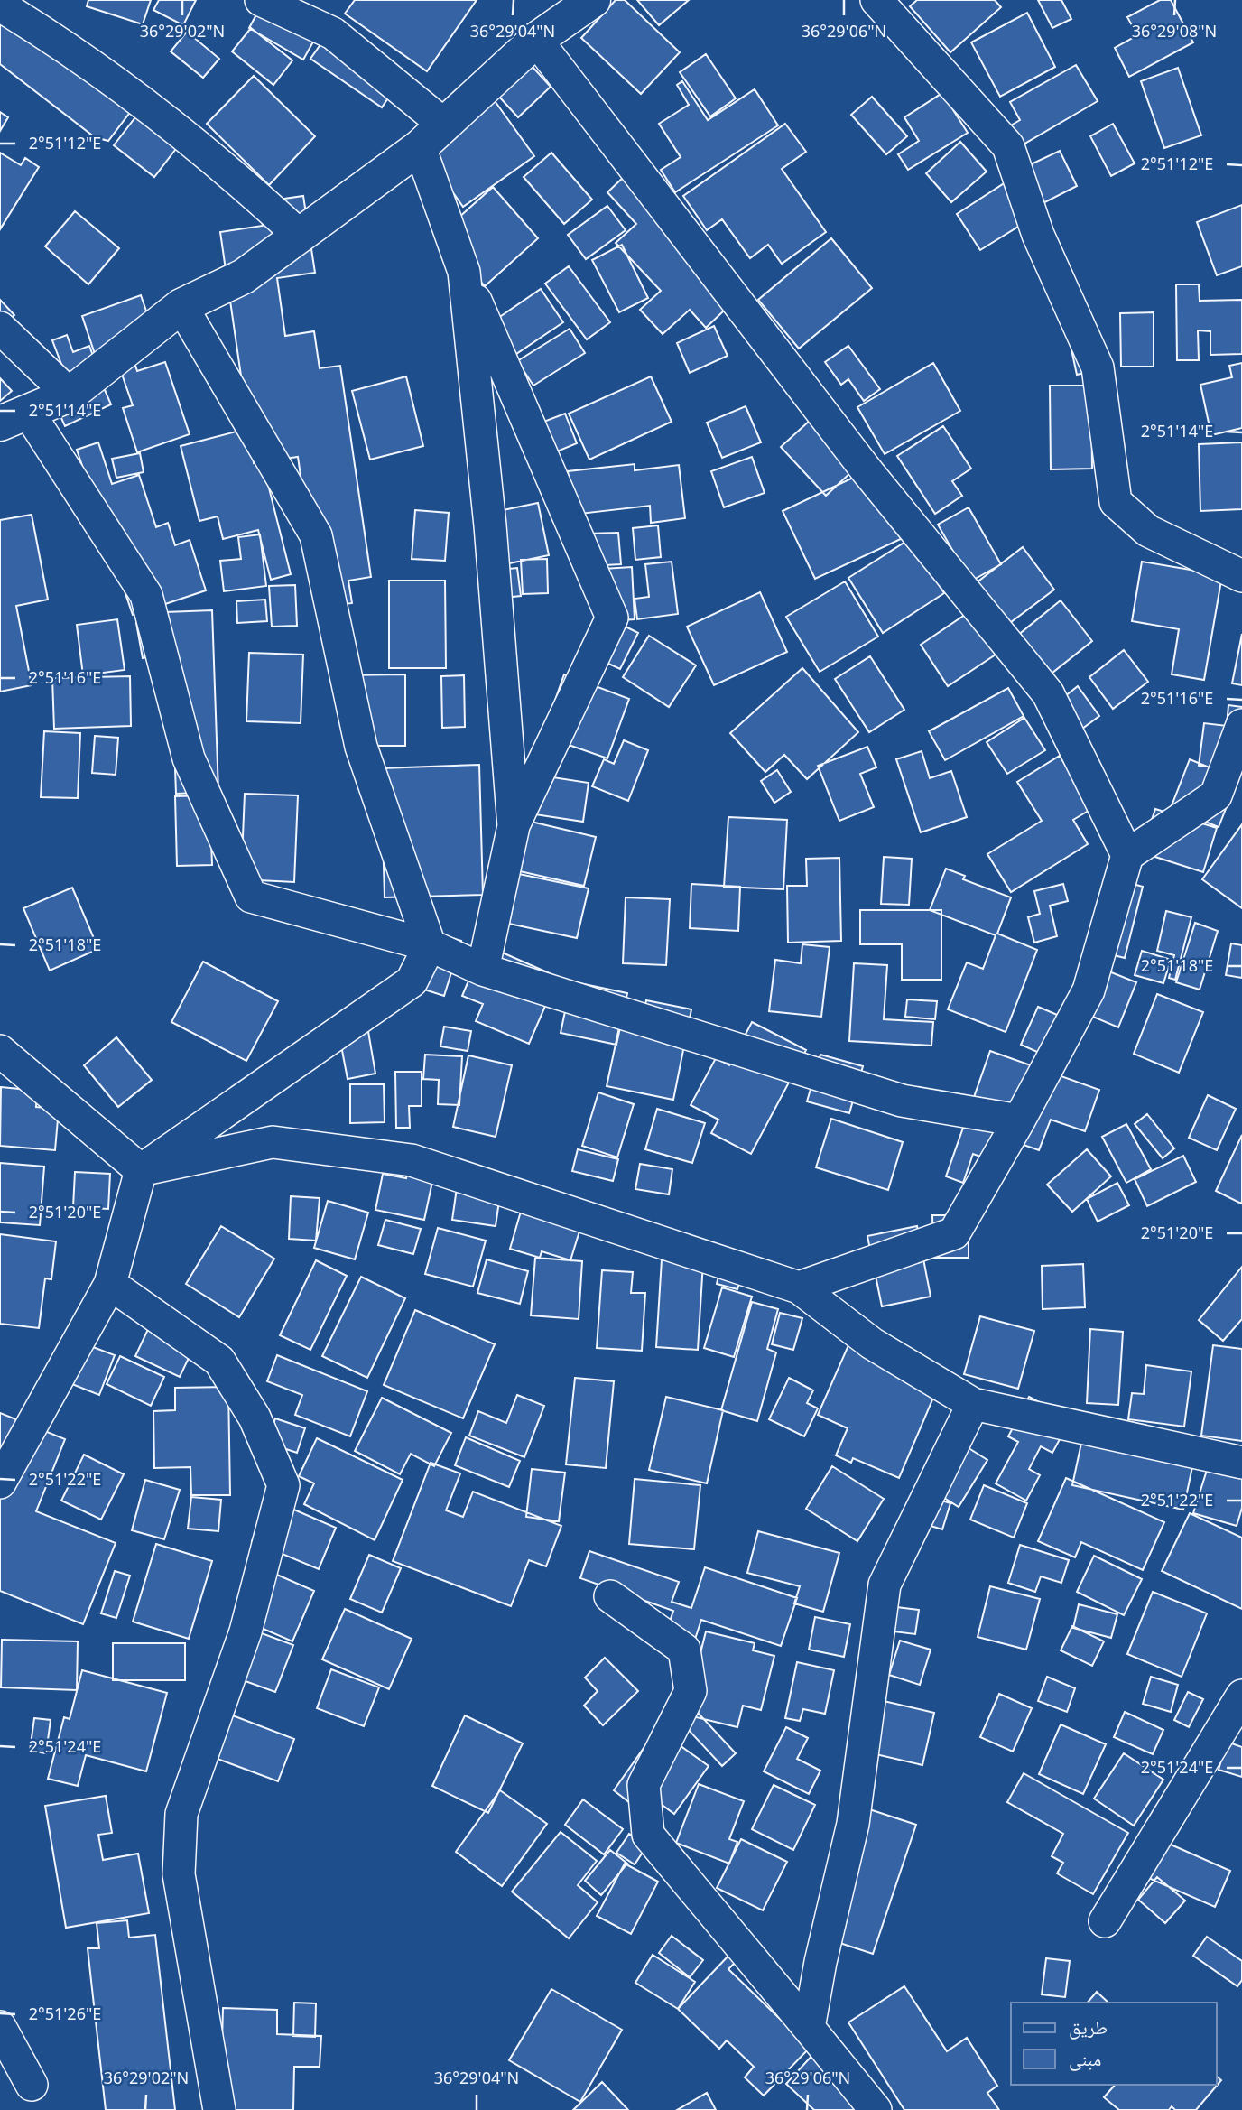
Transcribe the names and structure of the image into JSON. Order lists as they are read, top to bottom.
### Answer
{
  "legend": ["طريق", "مبنى"],
  "coordinates": [
    "36°29'02\"N",
    "36°29'04\"N",
    "36°29'06\"N",
    "36°29'08\"N",
    "2°51'12\"E",
    "2°51'14\"E",
    "2°51'16\"E",
    "2°51'18\"E",
    "2°51'20\"E",
    "2°51'22\"E",
    "2°51'24\"E",
    "2°51'26\"E"
  ]
}
